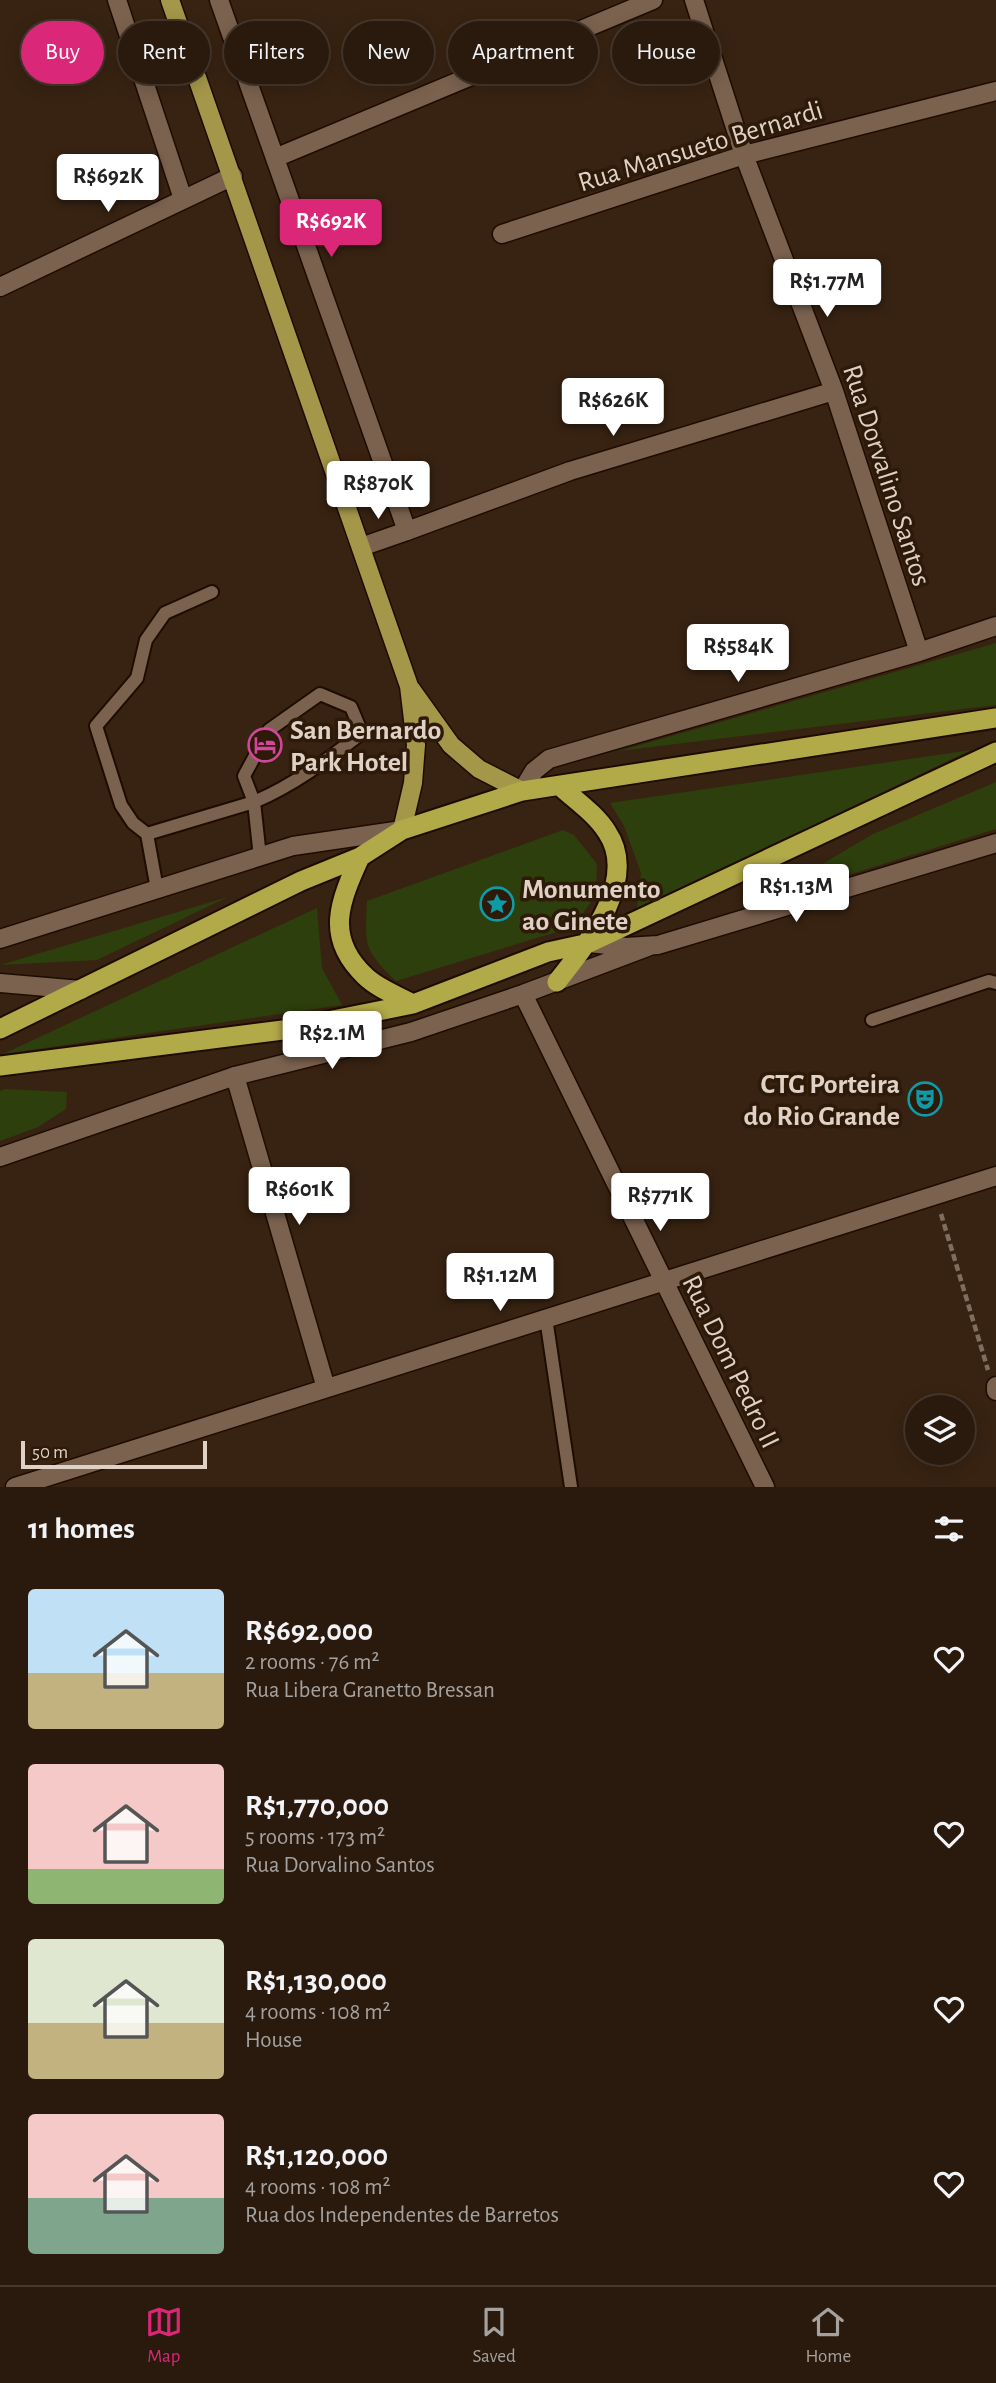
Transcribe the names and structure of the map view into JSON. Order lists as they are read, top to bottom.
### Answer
{
  "streets": {
    "street": ["Rua Mansueto Bernardi", "Rua Dorvalino Santos", "Rua Dom Pedro II"]
  },
  "crossings": [
    ["Rua Mansueto Bernardi", "Rua Dorvalino Santos"]
  ],
  "places": {
    "hotel": ["San Bernardo Park Hotel"],
    "place": ["Monumento ao Ginete"],
    "theatre": ["CTG Porteira do Rio Grande"]
  },
  "scale_bar": "50 m",
  "page": {
    "chip": [
      "Buy",
      "Rent",
      "Filters",
      "New",
      "Apartment",
      "House"
    ],
    "price": [
      "R$692K",
      "R$692K",
      "R$1.77M",
      "R$626K",
      "R$870K",
      "R$584K",
      "R$1.13M",
      "R$2.1M",
      "R$601K",
      "R$771K",
      "R$1.12M"
    ],
    "scale": "50 m",
    "heading": "11 homes",
    "list": [
      {
        "name": "R$692,000",
        "note": "2 rooms · 76 m² · Rua Libera Granetto Bressan"
      },
      {
        "name": "R$1,770,000",
        "note": "5 rooms · 173 m² · Rua Dorvalino Santos"
      },
      {
        "name": "R$1,130,000",
        "note": "4 rooms · 108 m² · House"
      },
      {
        "name": "R$1,120,000",
        "note": "4 rooms · 108 m² · Rua dos Independentes de Barretos"
      }
    ],
    "tabs": ["Map", "Saved", "Home"]
  }
}
